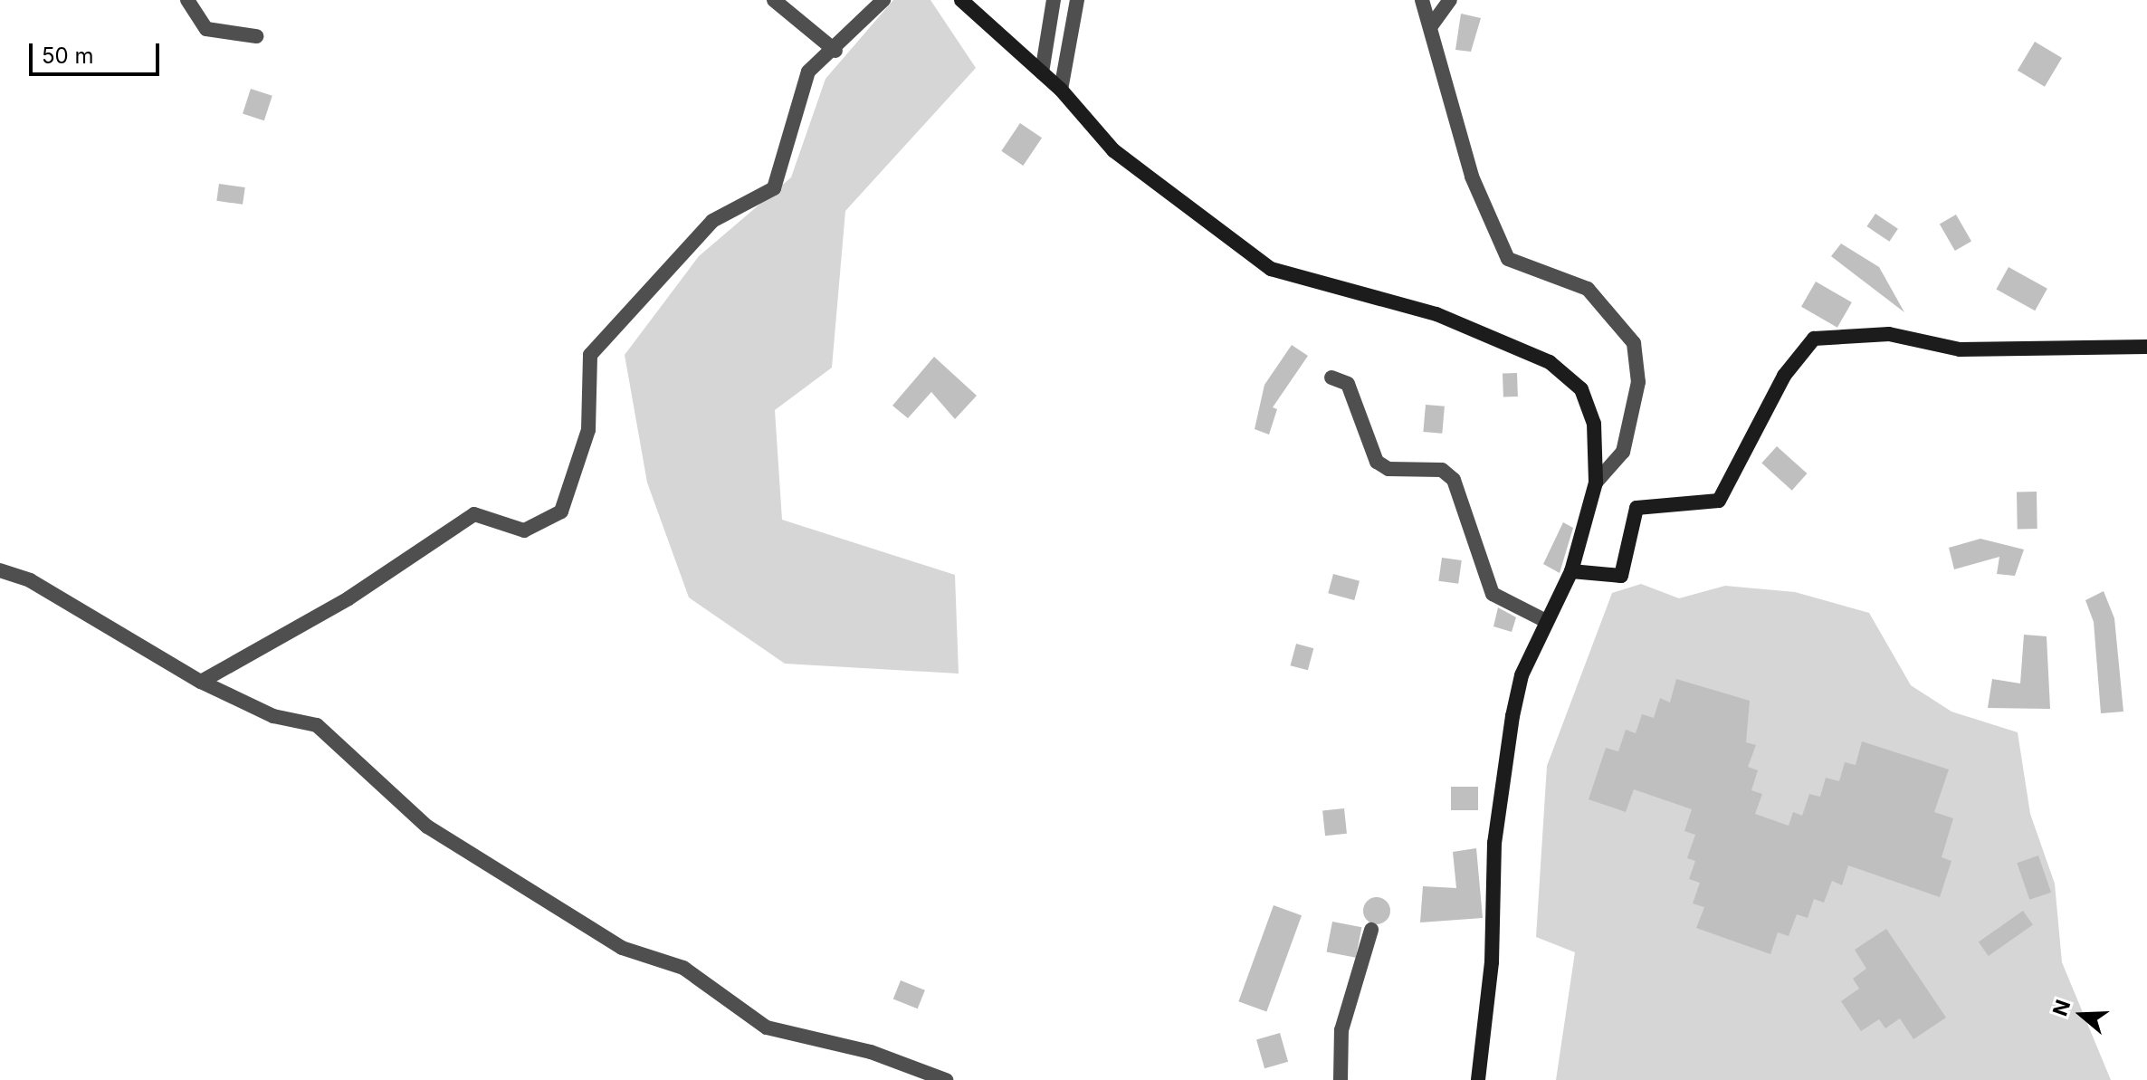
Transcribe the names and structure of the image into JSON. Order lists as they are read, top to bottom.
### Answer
{
  "scale_bar": "50 m",
  "north": "left"
}
